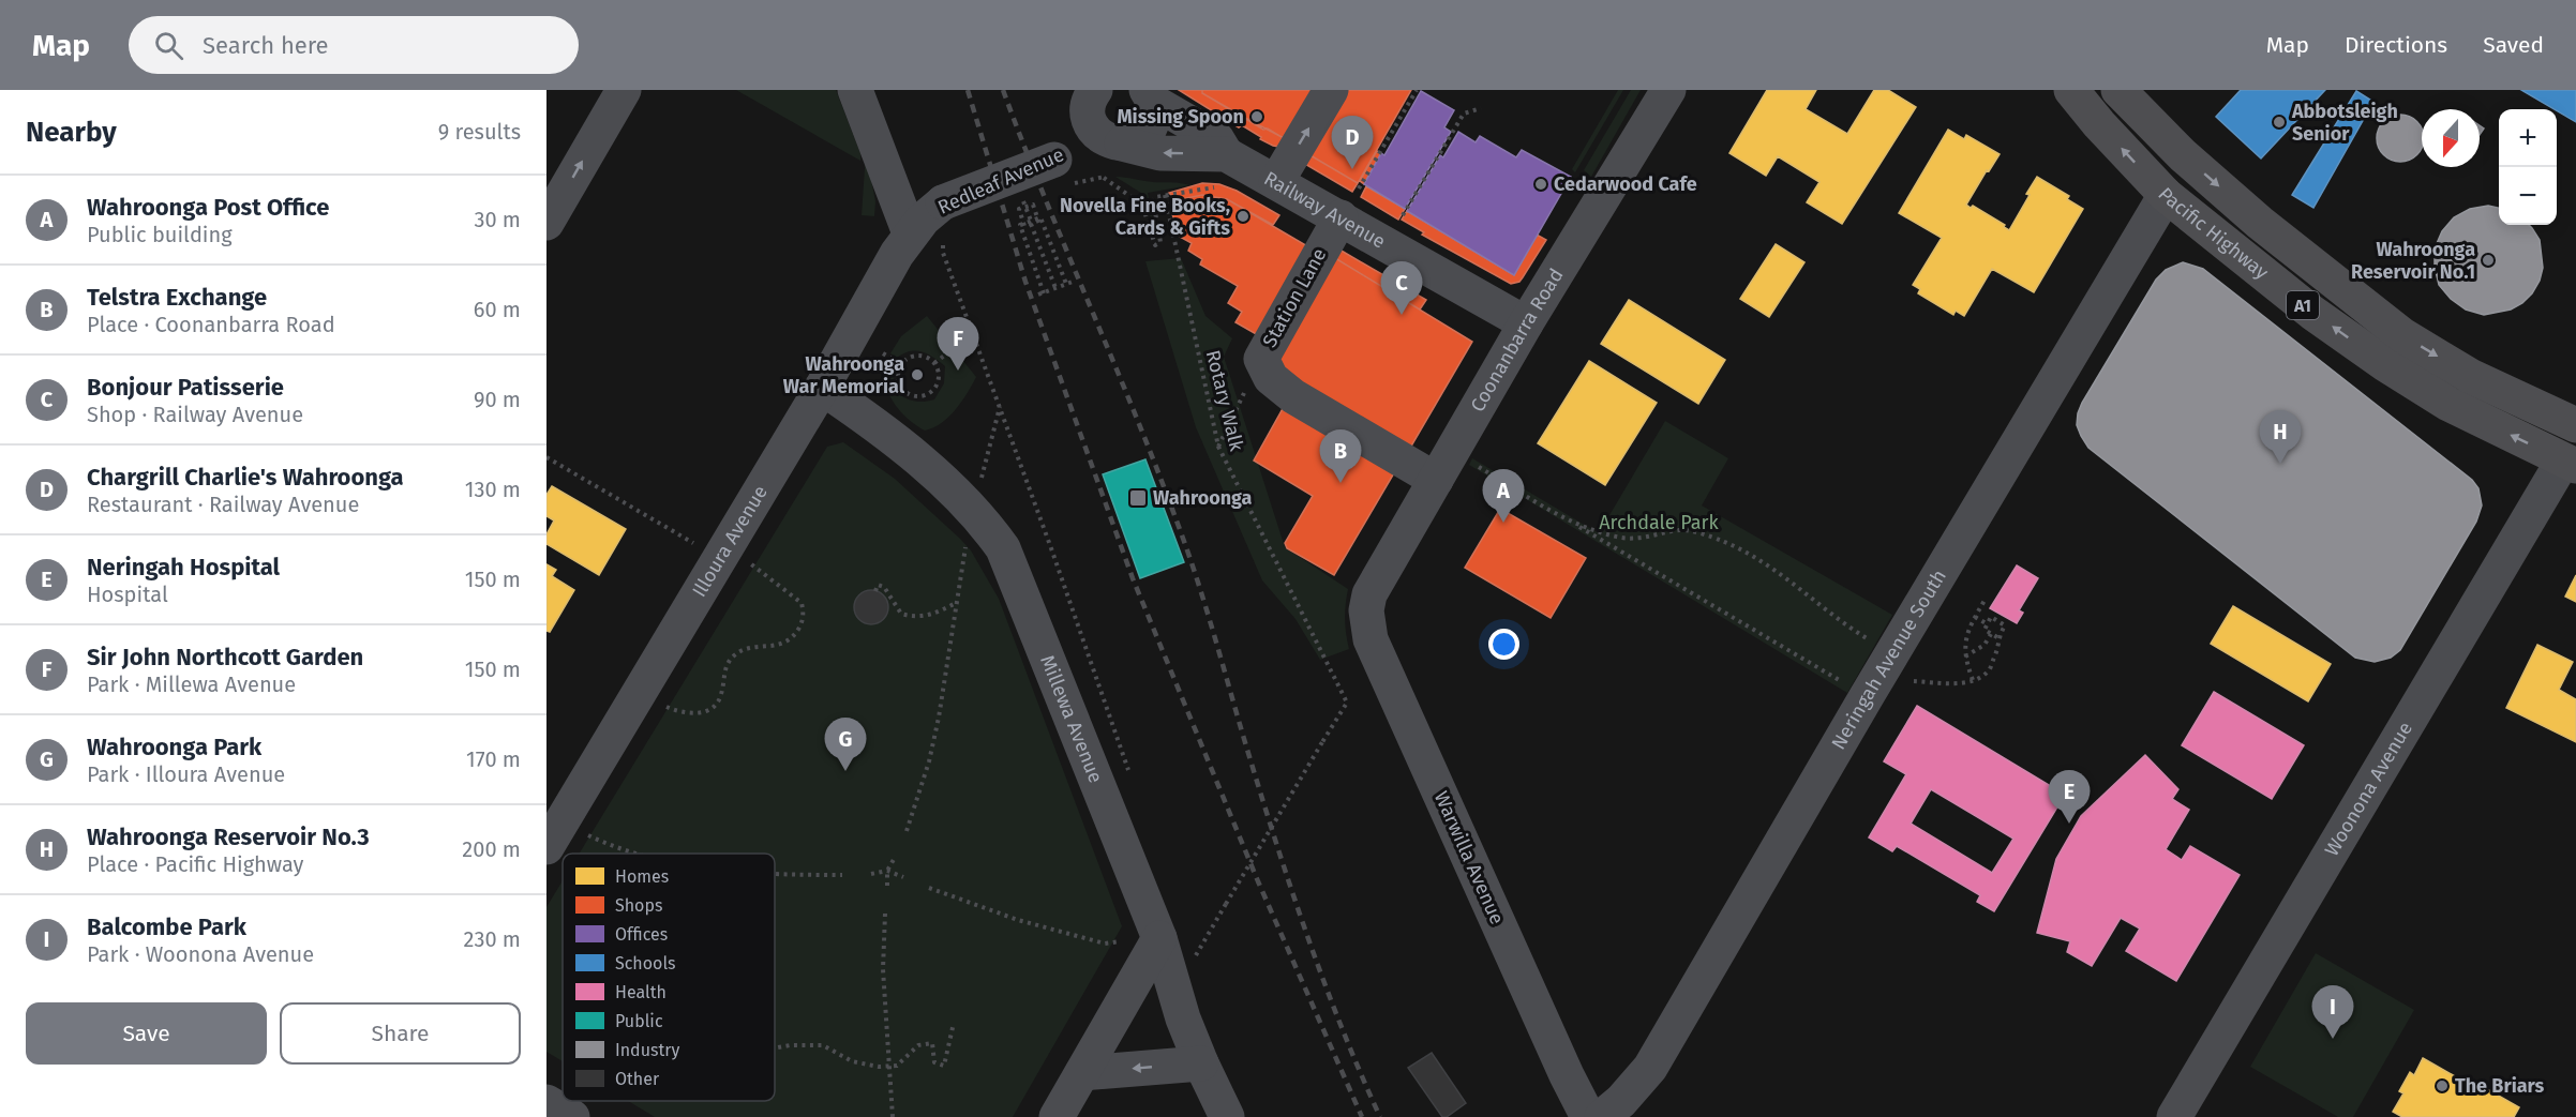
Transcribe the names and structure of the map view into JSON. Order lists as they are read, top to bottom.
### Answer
{
  "streets": {
    "highway": ["Pacific Highway", "A1"],
    "street": [
      "Redleaf Avenue",
      "Railway Avenue",
      "Station Lane",
      "Coonanbarra Road",
      "Illoura Avenue",
      "Neringah Avenue South",
      "Millewa Avenue",
      "Woonona Avenue",
      "Warwilla Avenue"
    ],
    "path": ["Rotary Walk"]
  },
  "crossings": [
    ["Redleaf Avenue", "Railway Avenue"],
    ["Redleaf Avenue", "Illoura Avenue"],
    ["Railway Avenue", "Station Lane"],
    ["Railway Avenue", "Coonanbarra Road"],
    ["Pacific Highway", "Neringah Avenue South"],
    ["Pacific Highway", "Woonona Avenue"],
    ["Station Lane", "Coonanbarra Road"],
    ["Coonanbarra Road", "Warwilla Avenue"],
    ["Rotary Walk", "Millewa Avenue"],
    ["Illoura Avenue", "Millewa Avenue"]
  ],
  "parks": ["Archdale Park"],
  "places": {
    "other": [
      "Missing Spoon",
      "Abbotsleigh Senior",
      "Cedarwood Cafe",
      "Novella Fine Books, Cards & Gifts",
      "Wahroonga Reservoir No.1",
      "Wahroonga War Memorial",
      "The Briars"
    ],
    "transit": ["Wahroonga"]
  },
  "legend": [
    "Homes",
    "Shops",
    "Offices",
    "Schools",
    "Health",
    "Public",
    "Industry",
    "Other"
  ],
  "north": "bottom",
  "page": {
    "header": "Map",
    "search": "Search here",
    "nav": ["Map", "Directions", "Saved"],
    "heading": ["Nearby", "9 results"],
    "map_buttons": ["+", "−"],
    "pins": [
      "D",
      "C",
      "F",
      "H",
      "B",
      "A",
      "G",
      "E",
      "I"
    ],
    "list": [
      {
        "mark": "A",
        "name": "Wahroonga Post Office",
        "note": "Public building",
        "value": "30 m"
      },
      {
        "mark": "B",
        "name": "Telstra Exchange",
        "note": "Place · Coonanbarra Road",
        "value": "60 m"
      },
      {
        "mark": "C",
        "name": "Bonjour Patisserie",
        "note": "Shop · Railway Avenue",
        "value": "90 m"
      },
      {
        "mark": "D",
        "name": "Chargrill Charlie's Wahroonga",
        "note": "Restaurant · Railway Avenue",
        "value": "130 m"
      },
      {
        "mark": "E",
        "name": "Neringah Hospital",
        "note": "Hospital",
        "value": "150 m"
      },
      {
        "mark": "F",
        "name": "Sir John Northcott Garden",
        "note": "Park · Millewa Avenue",
        "value": "150 m"
      },
      {
        "mark": "G",
        "name": "Wahroonga Park",
        "note": "Park · Illoura Avenue",
        "value": "170 m"
      },
      {
        "mark": "H",
        "name": "Wahroonga Reservoir No.3",
        "note": "Place · Pacific Highway",
        "value": "200 m"
      },
      {
        "mark": "I",
        "name": "Balcombe Park",
        "note": "Park · Woonona Avenue",
        "value": "230 m"
      }
    ],
    "buttons": ["Save", "Share"]
  }
}
